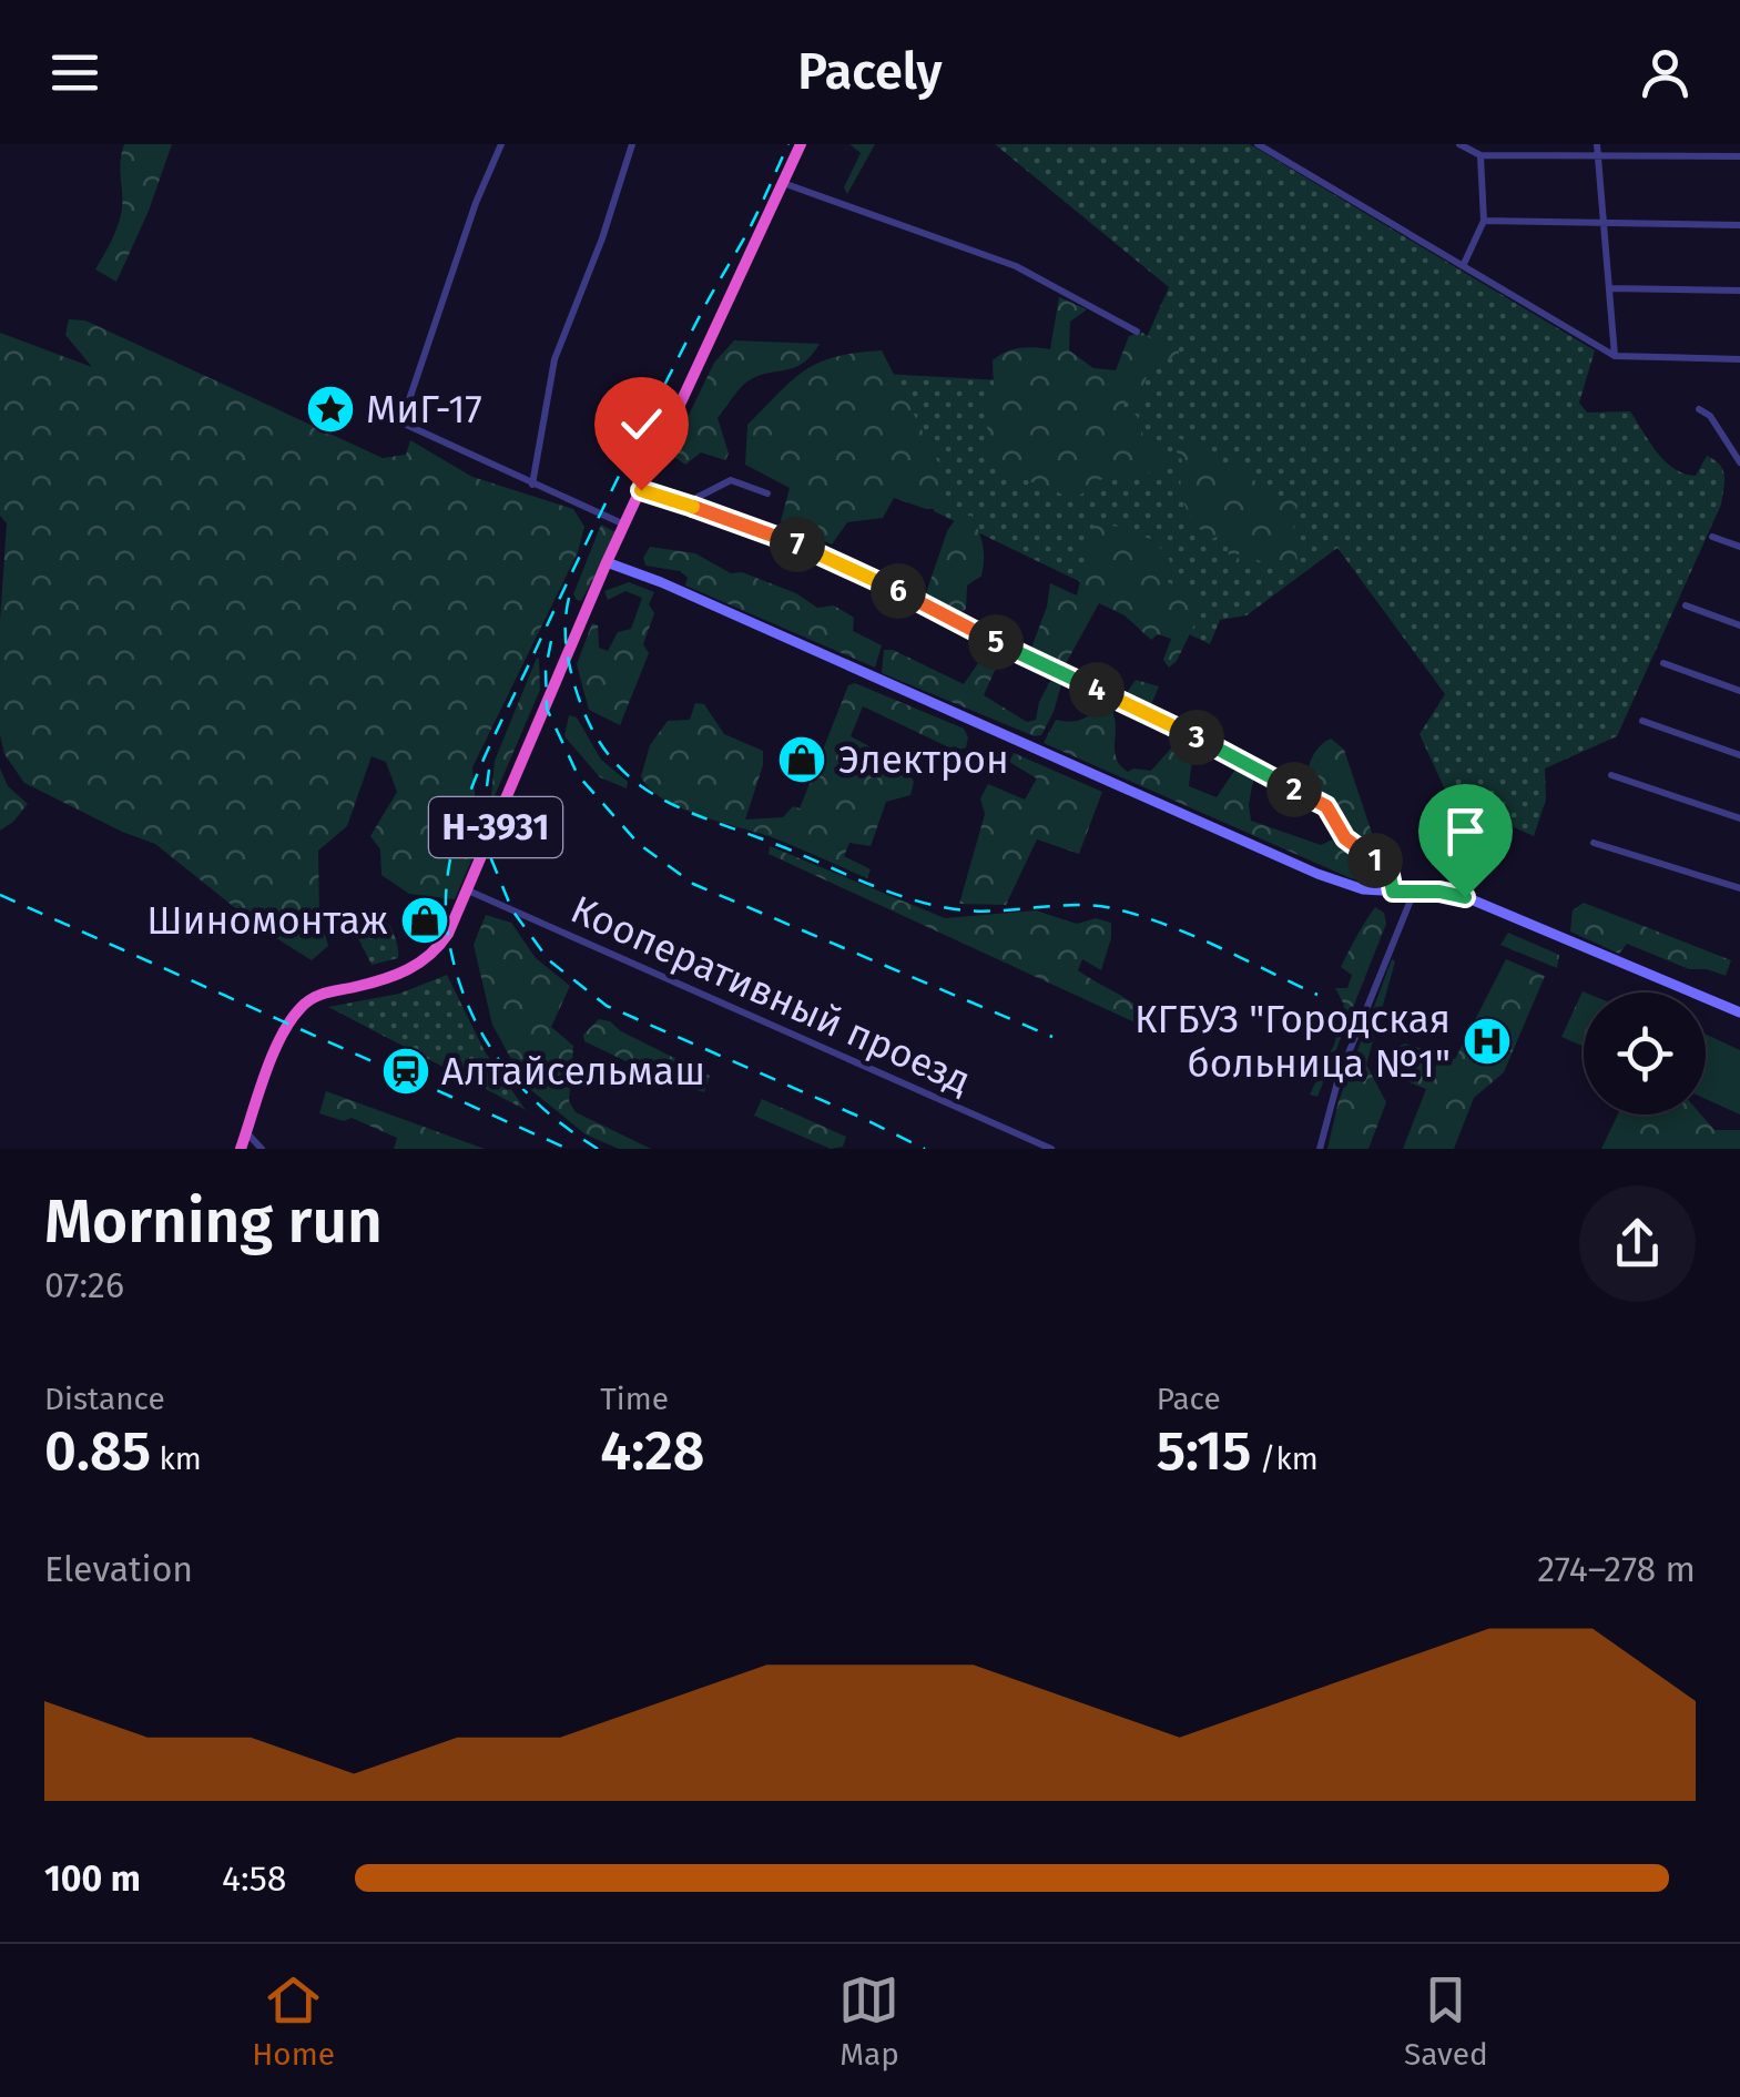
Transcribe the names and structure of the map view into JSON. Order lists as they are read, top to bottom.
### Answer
{
  "streets": {
    "highway": ["Н-3931"],
    "street": ["Кооперативный проезд"]
  },
  "crossings": [
    ["Н-3931", "Кооперативный проезд"]
  ],
  "places": {
    "place": ["МиГ-17"],
    "shop": ["Электрон", "Шиномонтаж"],
    "hospital": ["КГБУЗ \"Городская больница №1\""],
    "station": ["Алтайсельмаш"]
  },
  "page": {
    "header": "Pacely",
    "pins": [
      "7",
      "6",
      "5",
      "4",
      "3",
      "2",
      "1"
    ],
    "heading": ["Morning run", "07:26"],
    "stats": [
      ["Distance", "0.85 km"],
      ["Time", "4:28"],
      ["Pace", "5:15 /km"]
    ],
    "chart": ["Elevation", "274–278 m"],
    "list": [
      {
        "name": "100 m",
        "note": "4:58"
      }
    ],
    "tabs": ["Home", "Map", "Saved"]
  }
}
